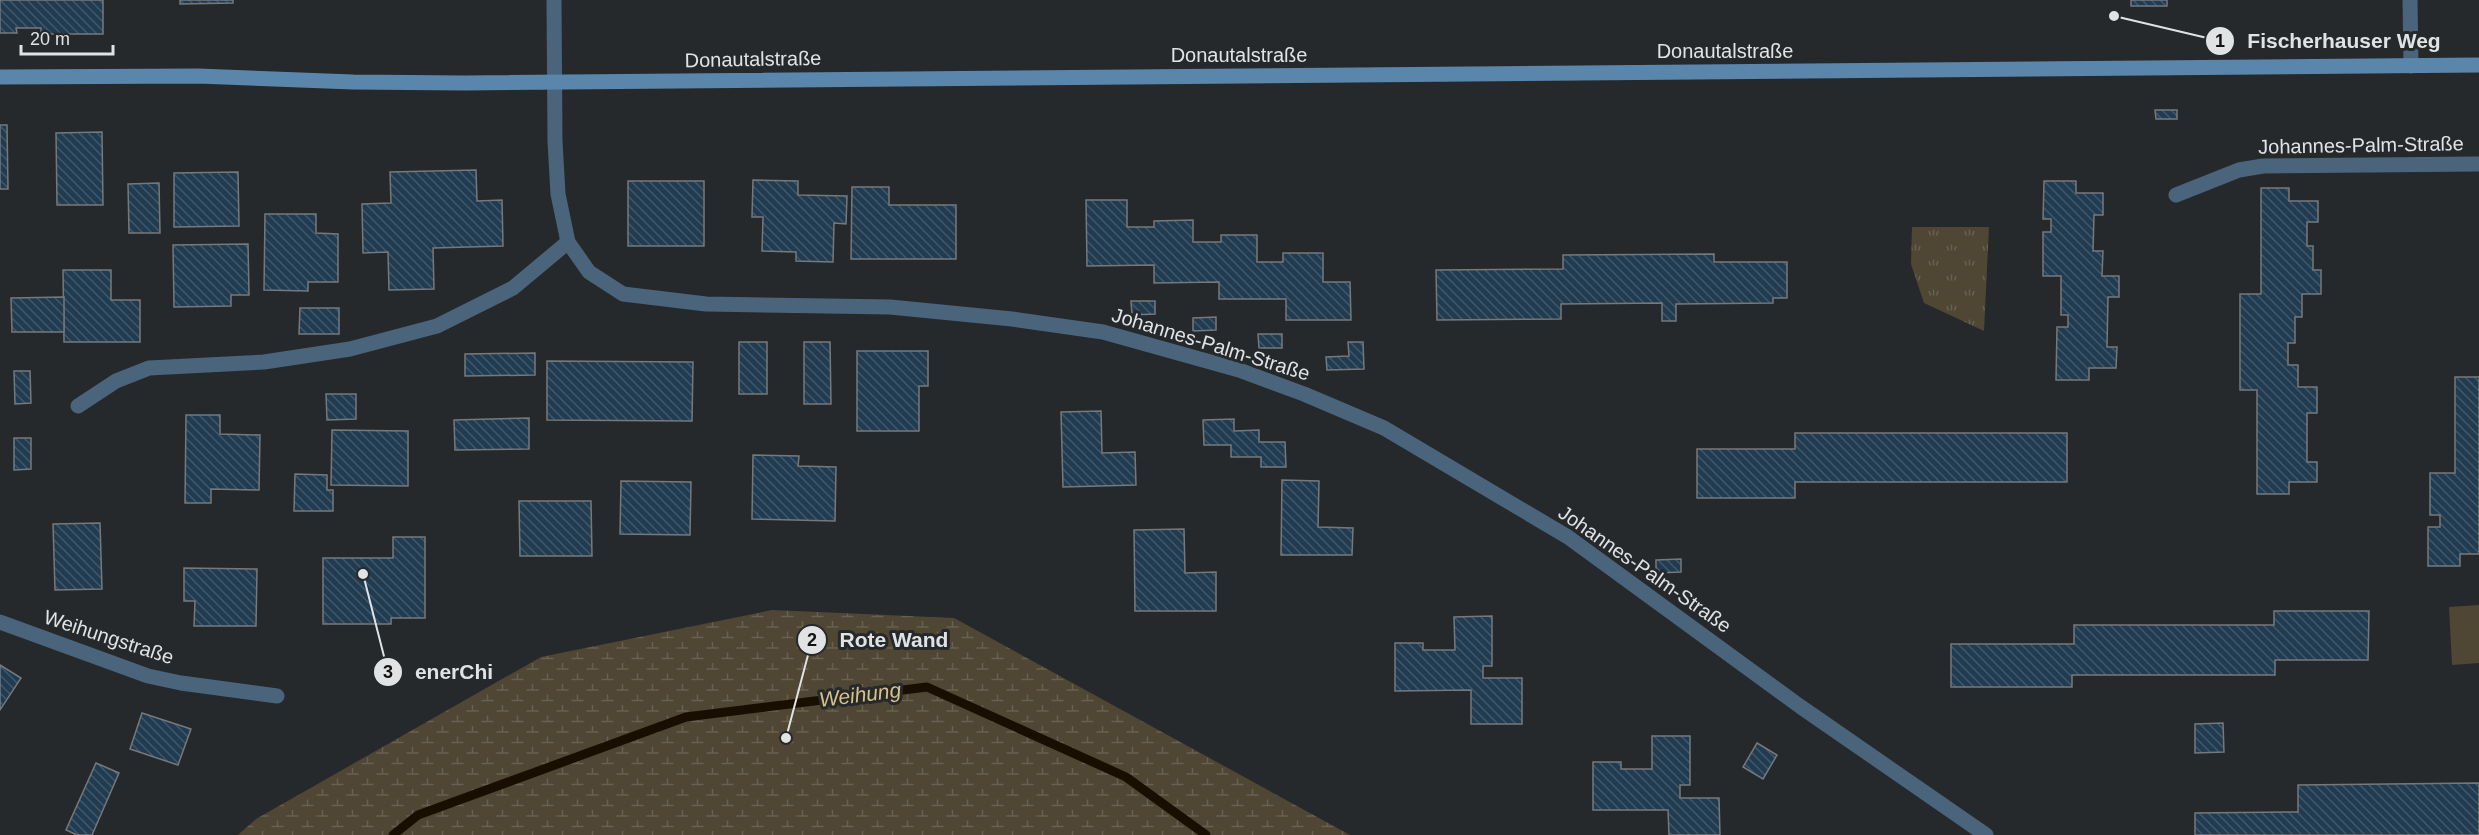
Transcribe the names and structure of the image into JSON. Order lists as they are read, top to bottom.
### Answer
{
  "streets": {
    "main road": ["Donautalstraße"],
    "street": ["Johannes-Palm-Straße", "Weihungstraße"]
  },
  "crossings": [
    ["Donautalstraße", "Johannes-Palm-Straße"]
  ],
  "water": ["Weihung"],
  "places": ["Fischerhauser Weg", "enerChi", "Rote Wand"],
  "scale_bar": "20 m"
}
